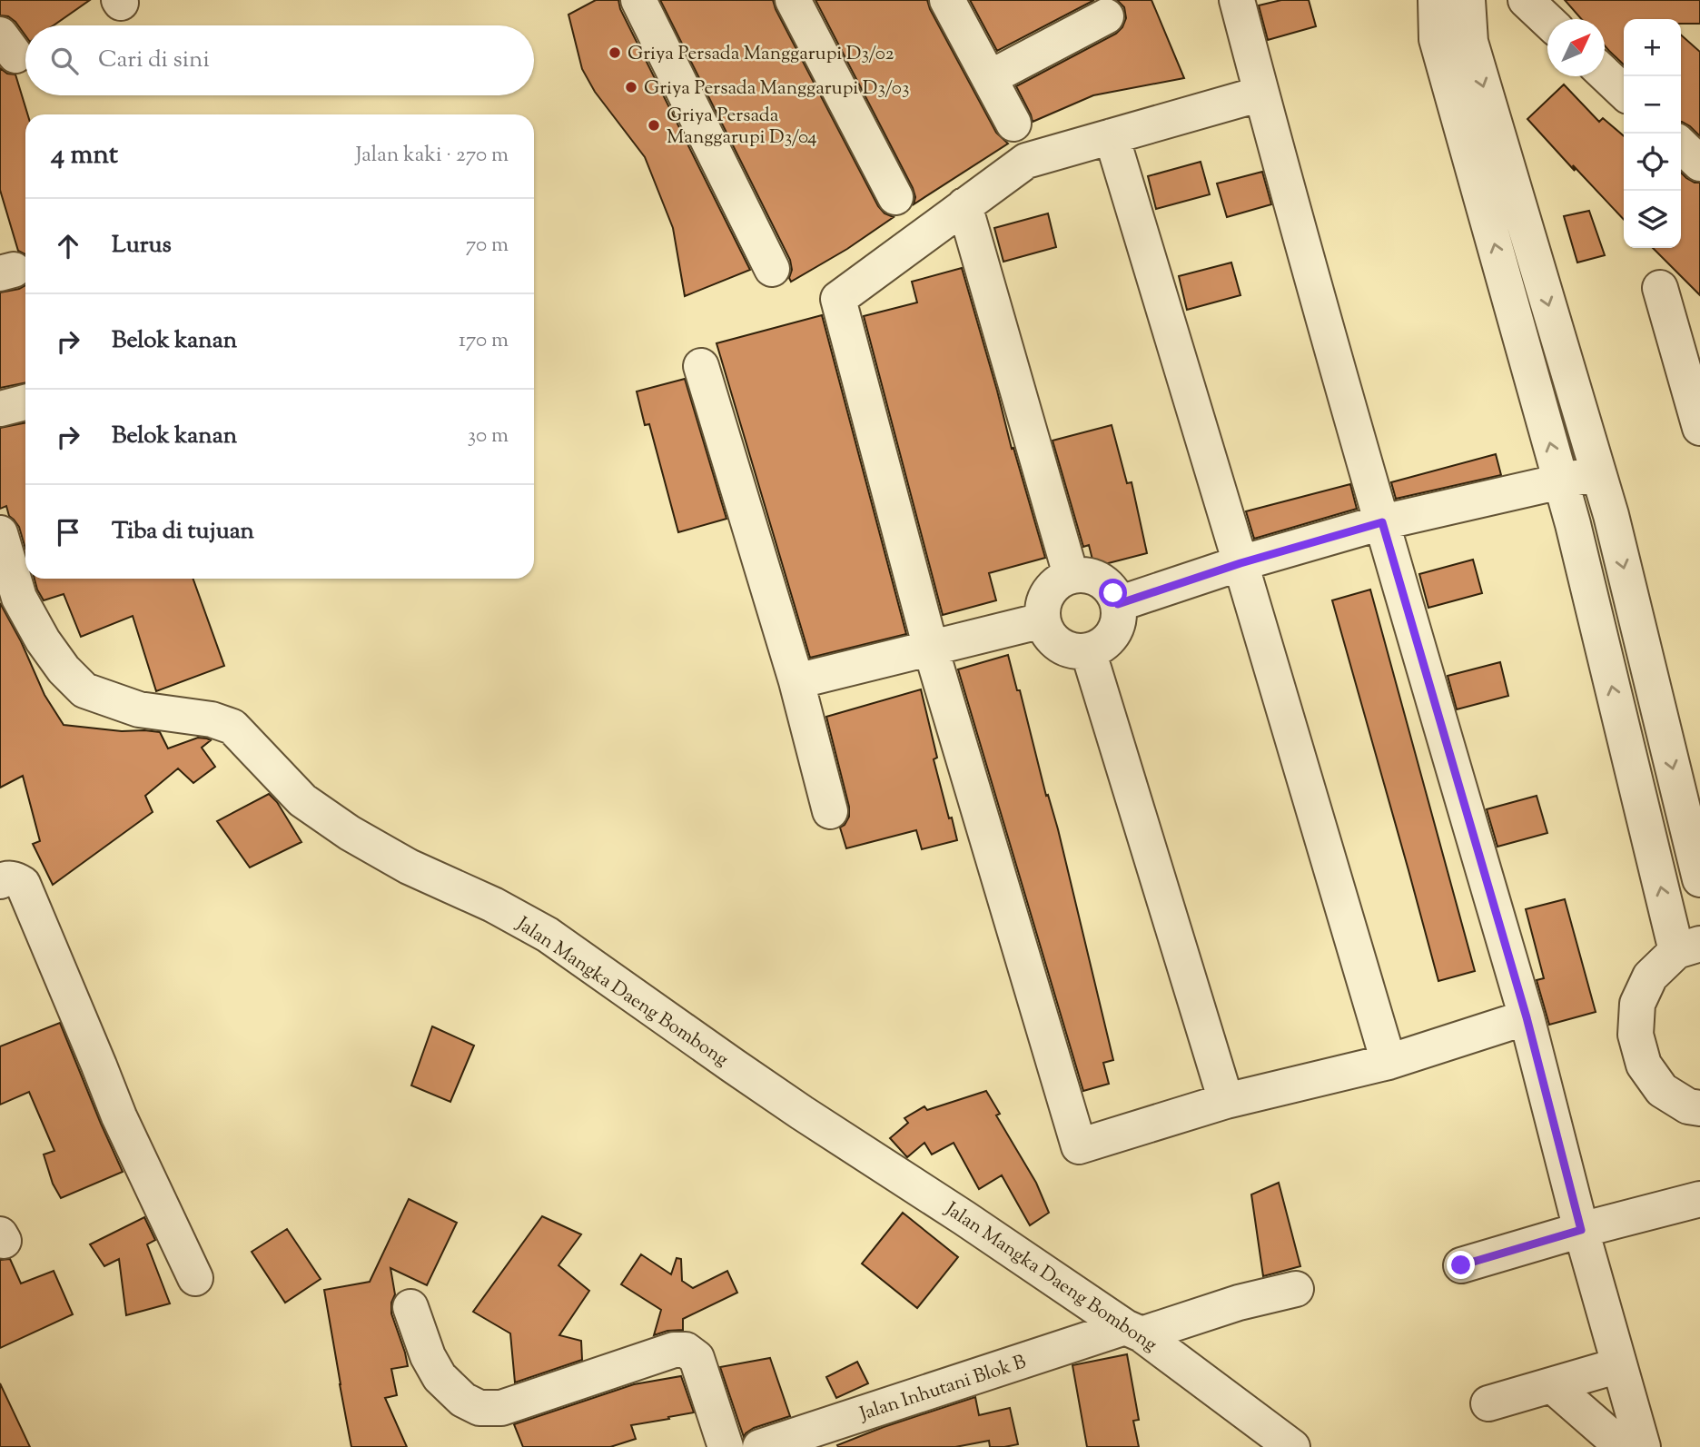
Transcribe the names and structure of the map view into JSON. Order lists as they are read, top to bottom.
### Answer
{
  "streets": {
    "street": ["Jalan Mangka Daeng Bombong", "Jalan Inhutani Blok B"]
  },
  "crossings": [
    ["Jalan Mangka Daeng Bombong", "Jalan Inhutani Blok B"]
  ],
  "places": ["Griya Persada Manggarupi D3/02", "Griya Persada Manggarupi D3/03", "Griya Persada Manggarupi D3/04"],
  "north": "top right",
  "page": {
    "map_buttons": ["+", "−"],
    "search": "Cari di sini",
    "heading": ["4 mnt", "Jalan kaki · 270 m"],
    "list": [
      ["Lurus", "70 m"],
      ["Belok kanan", "170 m"],
      ["Belok kanan", "30 m"],
      "Tiba di tujuan"
    ]
  }
}
